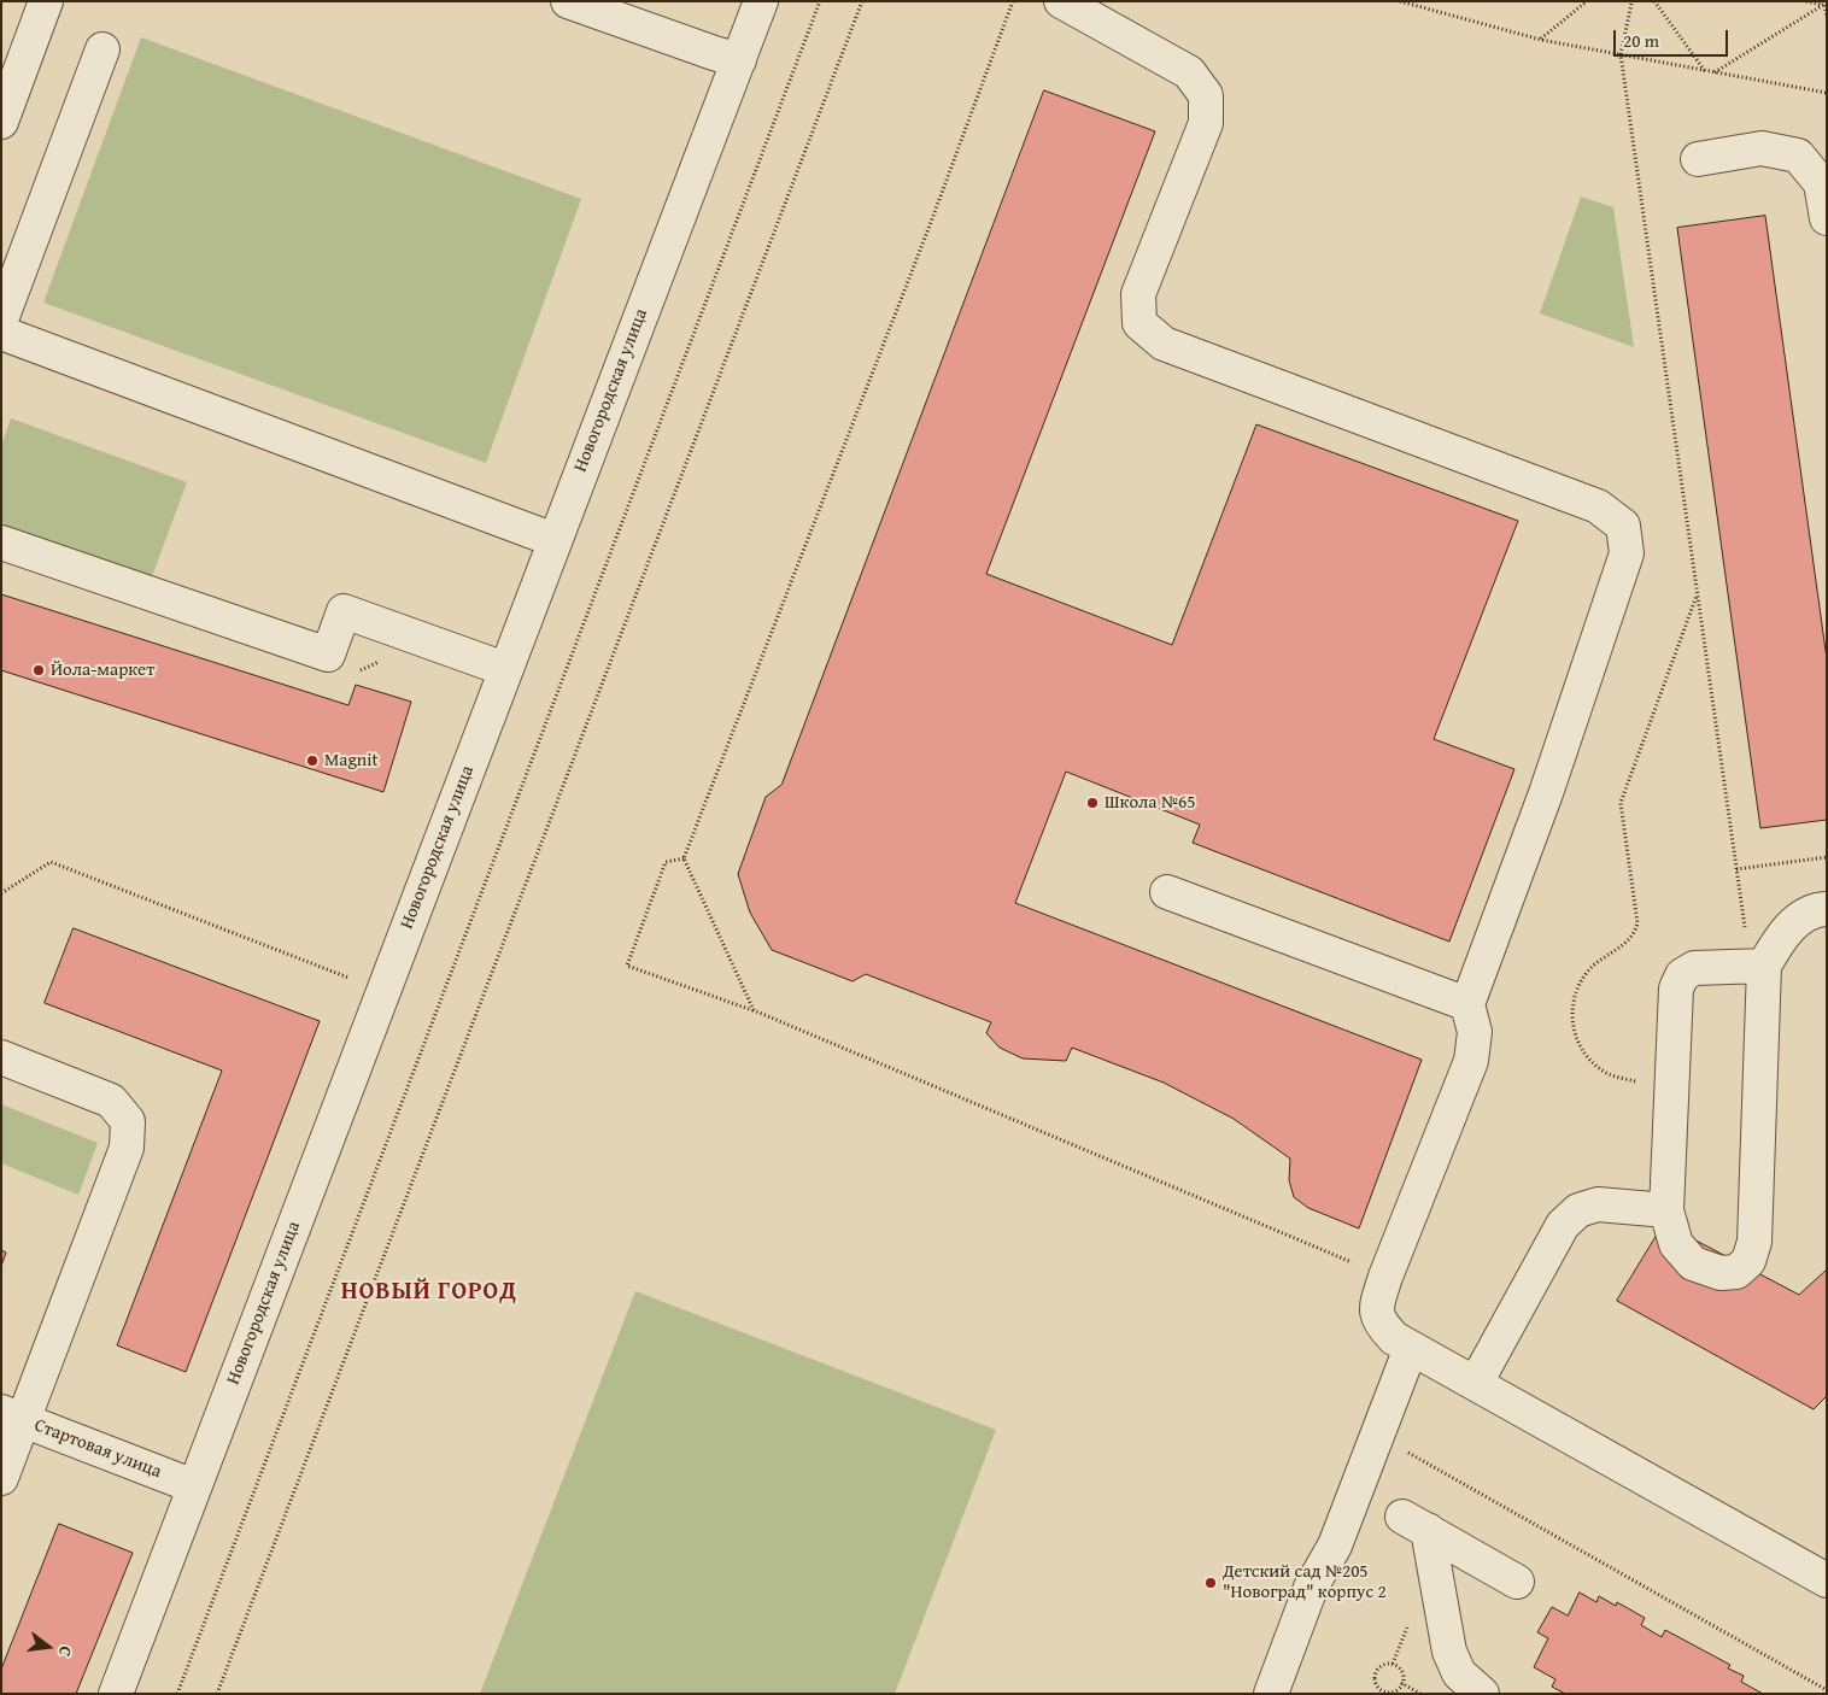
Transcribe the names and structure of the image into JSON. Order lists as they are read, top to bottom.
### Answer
{
  "streets": {
    "street": ["Новогородская улица", "Стартовая улица"]
  },
  "crossings": [
    ["Новогородская улица", "Стартовая улица"]
  ],
  "districts": ["НОВЫЙ ГОРОД"],
  "places": [
    "Йола-маркет",
    "Magnit",
    "Школа №65",
    "Детский сад №205 \"Новоград\" корпус 2"
  ],
  "scale_bar": "20 m",
  "north": "right"
}
